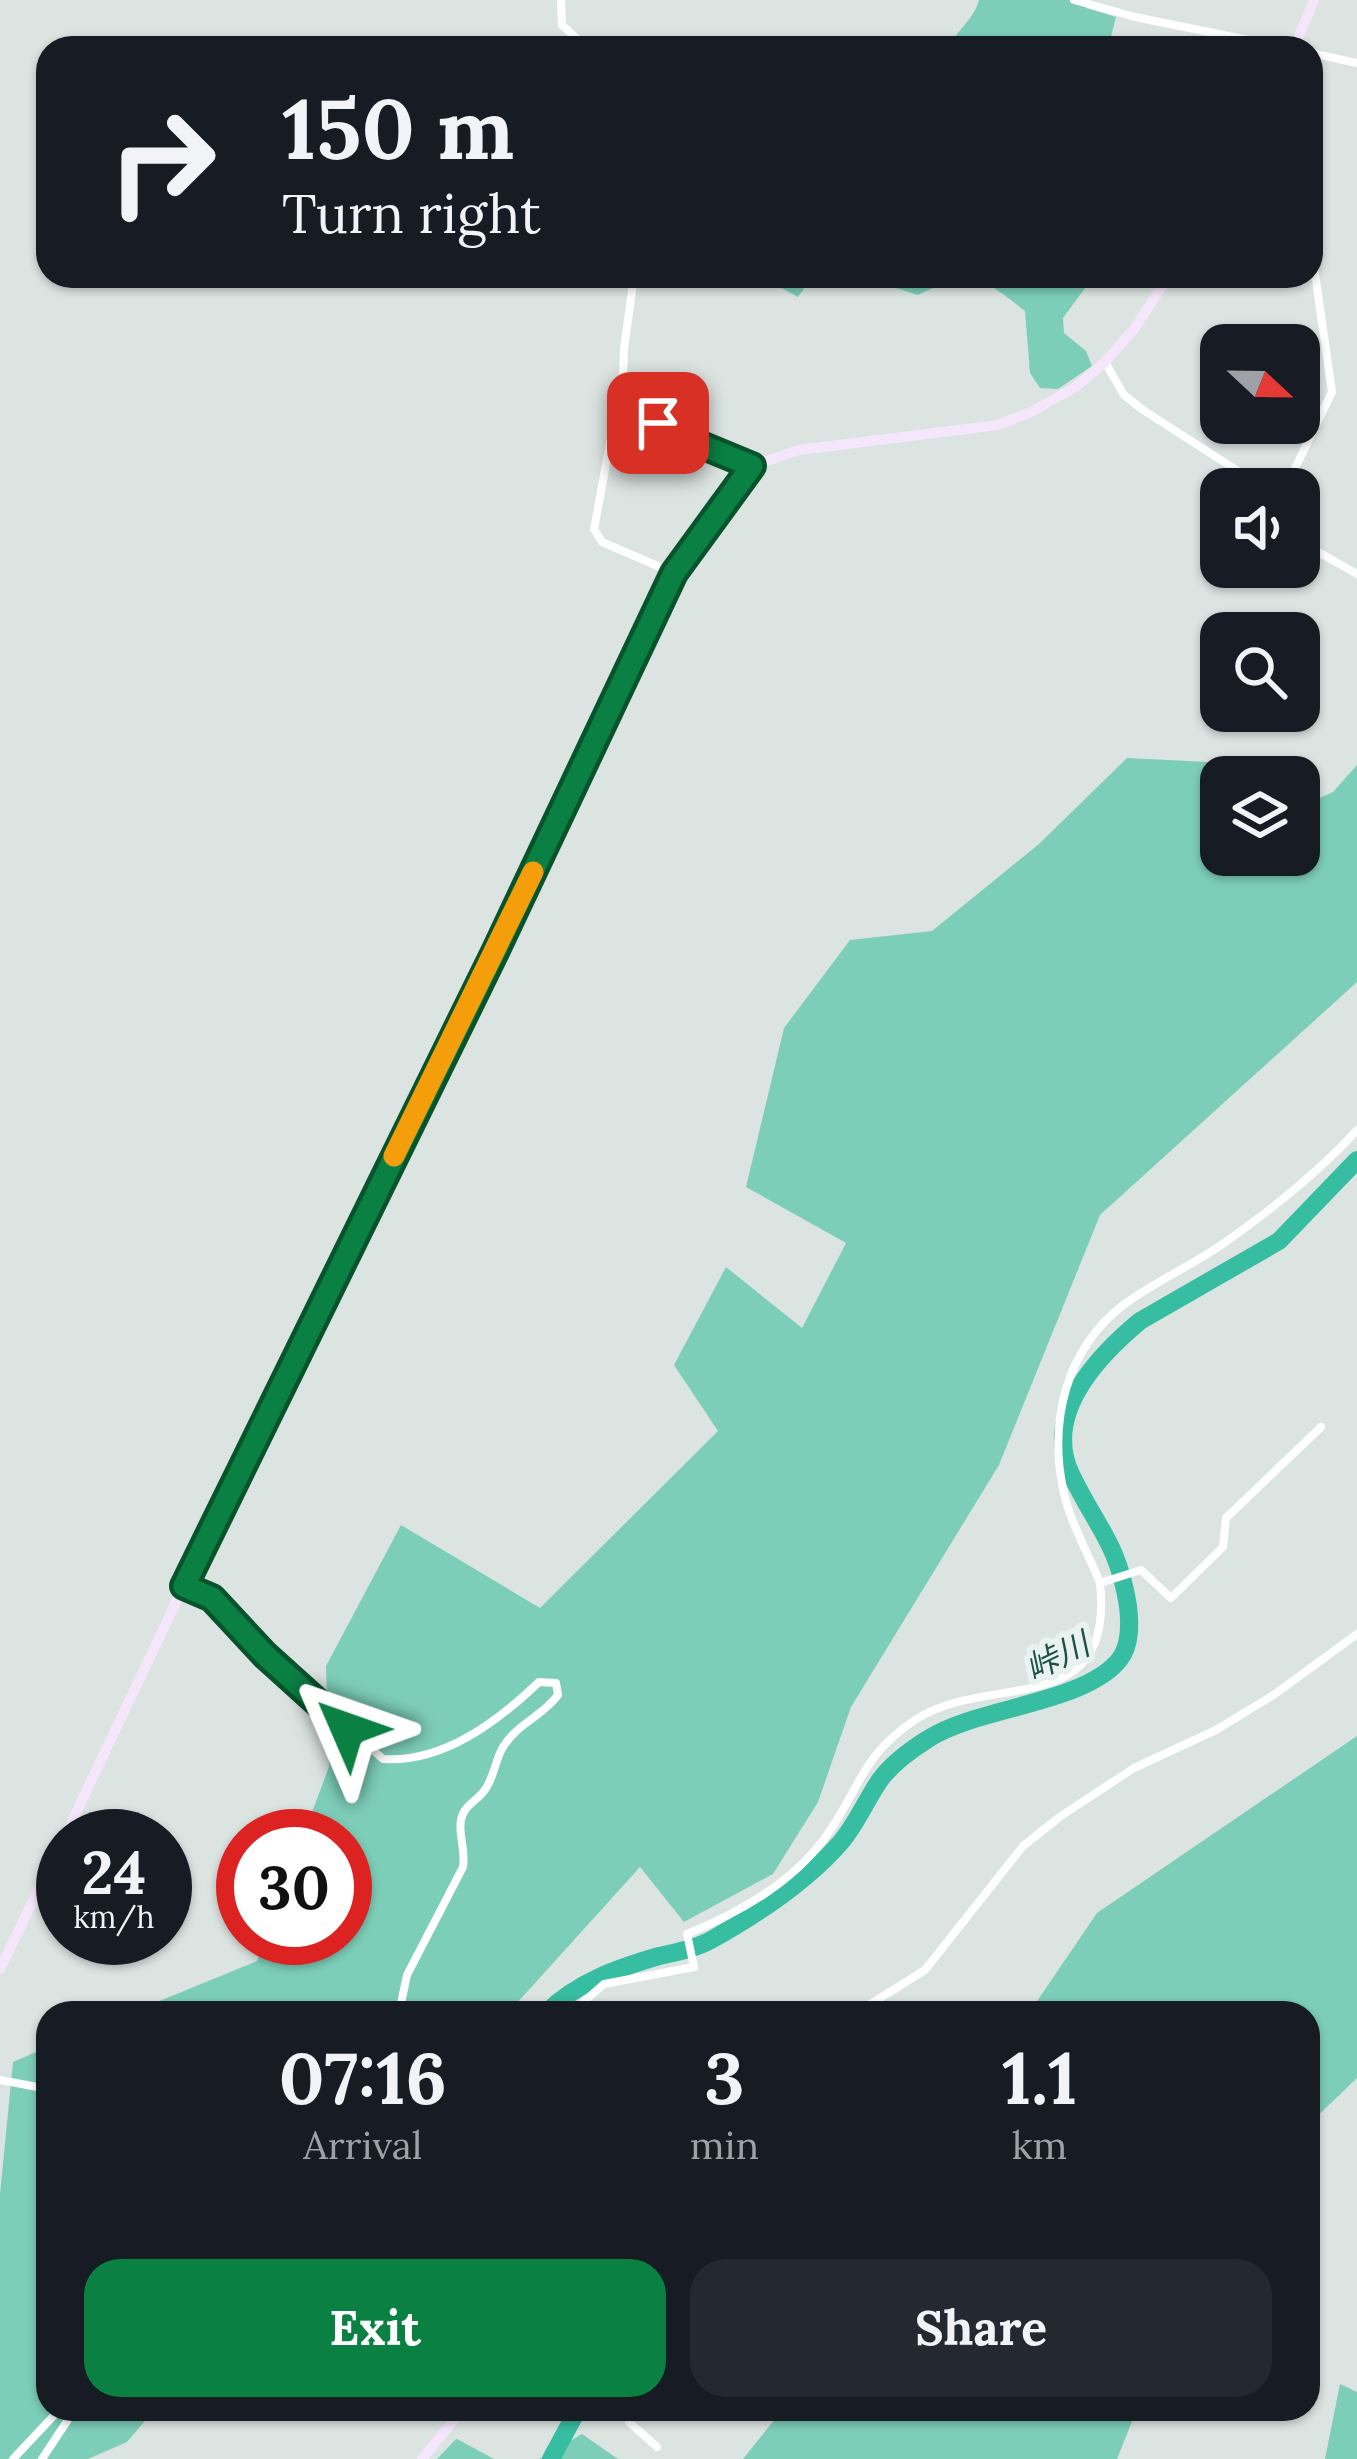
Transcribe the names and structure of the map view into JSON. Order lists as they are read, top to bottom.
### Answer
{
  "water": ["峠川"],
  "north": "right",
  "page": {
    "turn": ["150 m", "Turn right"],
    "speed": "24 km/h",
    "limit": "30",
    "eta": [
      "07:16",
      "Arrival",
      "3",
      "min",
      "1.1",
      "km"
    ],
    "buttons": ["Exit", "Share"]
  }
}
